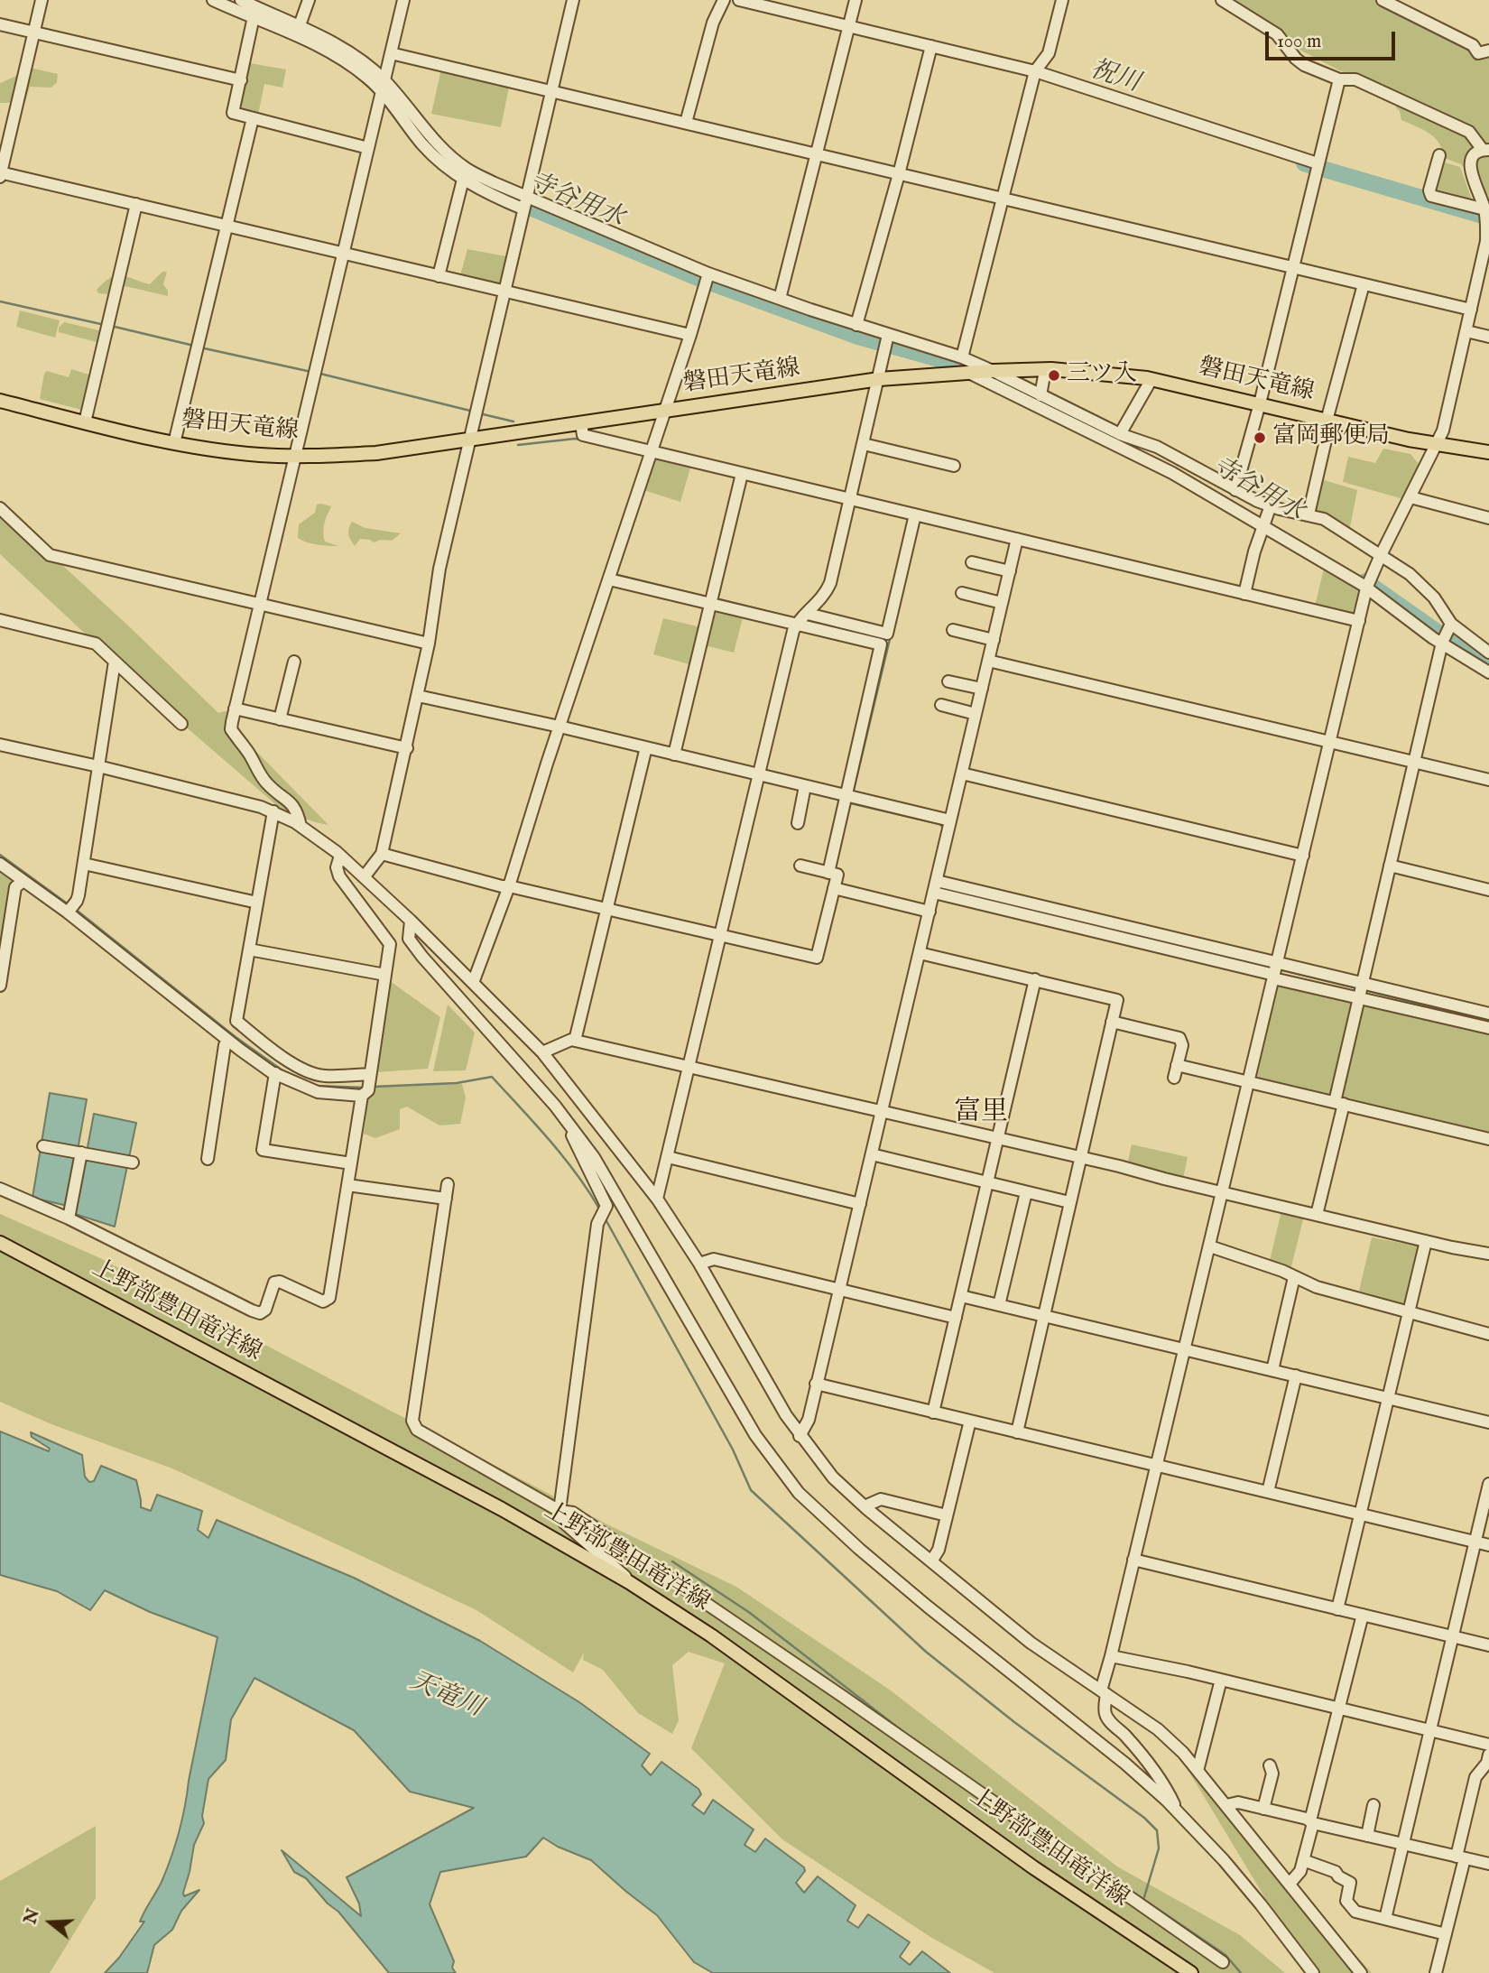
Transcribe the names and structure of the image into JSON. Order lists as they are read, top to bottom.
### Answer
{
  "streets": {
    "main road": ["磐田天竜線", "上野部豊田竜洋線"]
  },
  "districts": ["富里"],
  "water": ["祝川", "寺谷用水", "天竜川"],
  "places": ["三ツ入", "富岡郵便局"],
  "scale_bar": "100 m",
  "north": "left"
}
